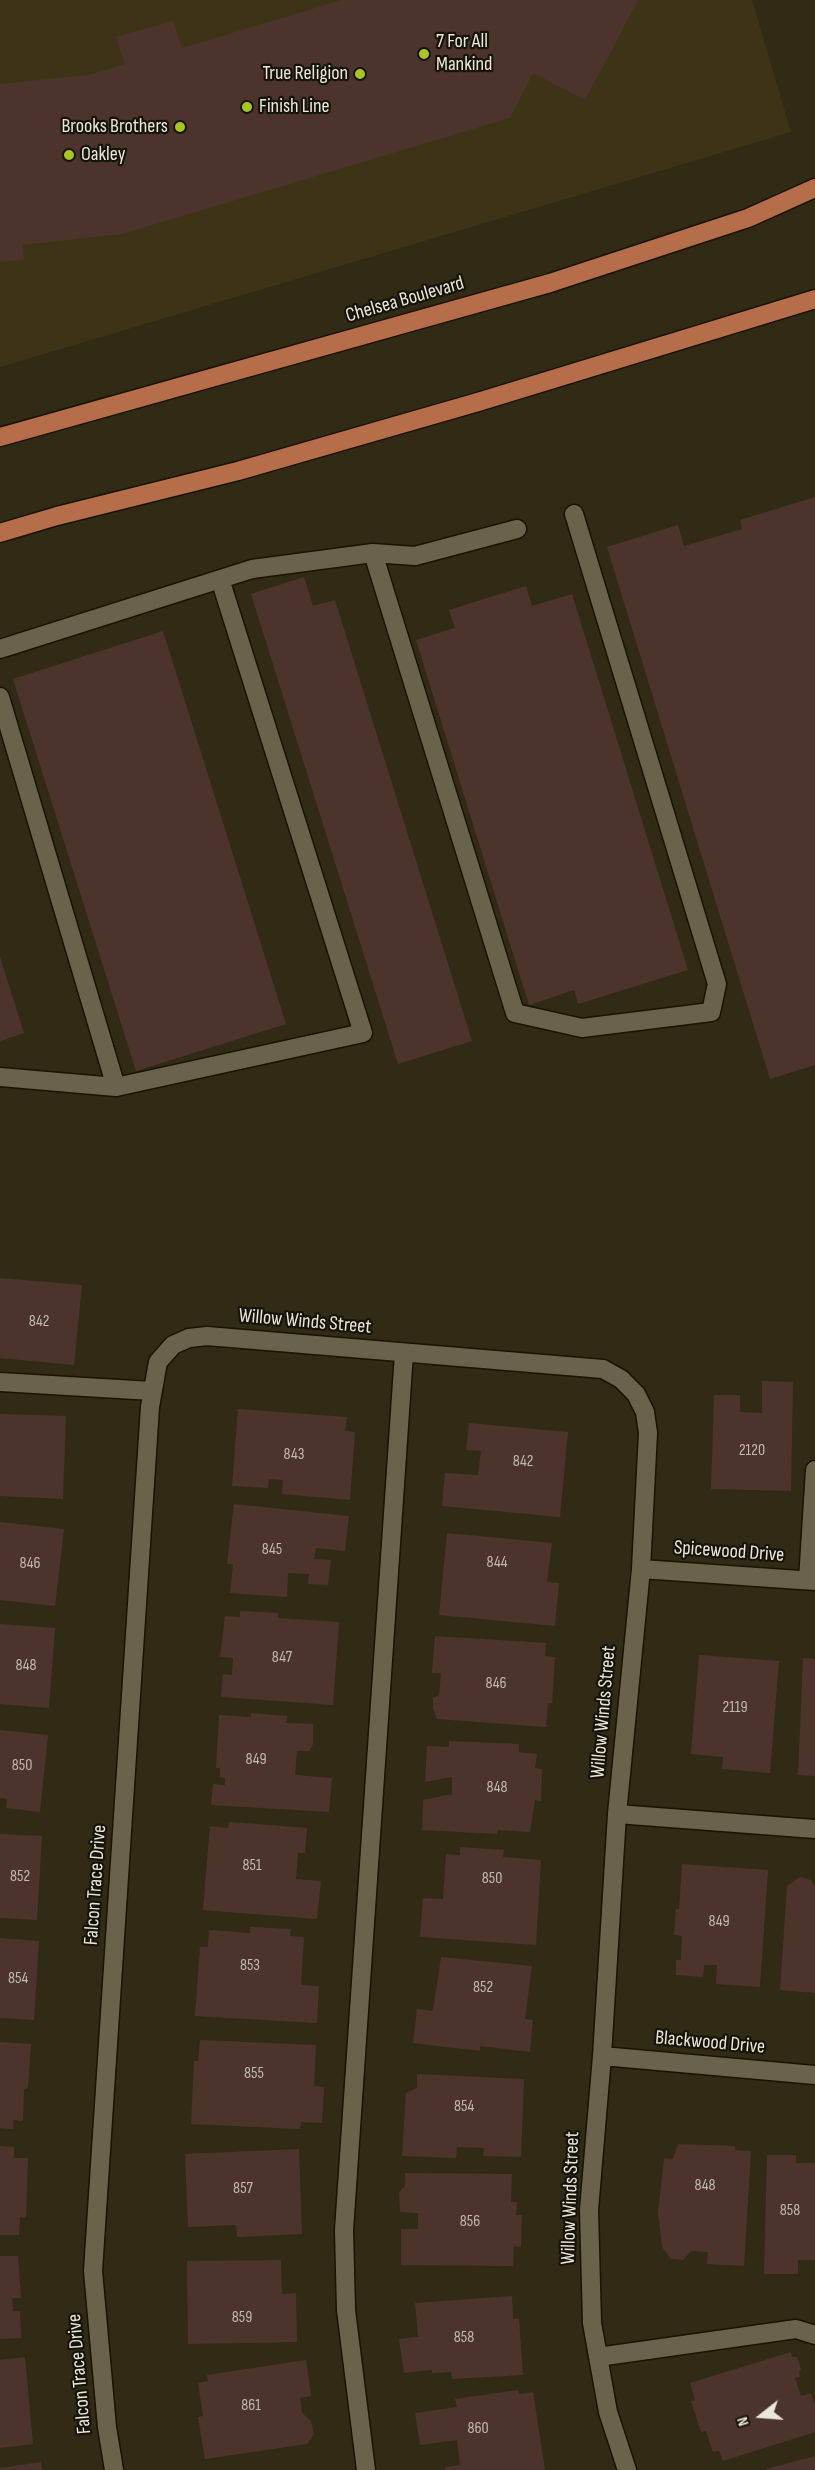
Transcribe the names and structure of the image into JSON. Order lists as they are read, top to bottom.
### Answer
{
  "streets": {
    "main road": ["Chelsea Boulevard"],
    "street": [
      "Willow Winds Street",
      "Spicewood Drive",
      "Falcon Trace Drive",
      "Blackwood Drive"
    ]
  },
  "crossings": [
    ["Willow Winds Street", "Spicewood Drive"],
    ["Willow Winds Street", "Falcon Trace Drive"],
    ["Willow Winds Street", "Blackwood Drive"]
  ],
  "places": [
    "7 For All Mankind",
    "True Religion",
    "Finish Line",
    "Brooks Brothers",
    "Oakley"
  ],
  "house_numbers": [
    "842",
    "2120",
    "843",
    "842",
    "845",
    "844",
    "846",
    "847",
    "848",
    "846",
    "2119",
    "849",
    "850",
    "848",
    "851",
    "852",
    "850",
    "849",
    "853",
    "854",
    "852",
    "855",
    "854",
    "848",
    "857",
    "858",
    "856",
    "859",
    "858",
    "861",
    "860"
  ],
  "north": "left"
}
